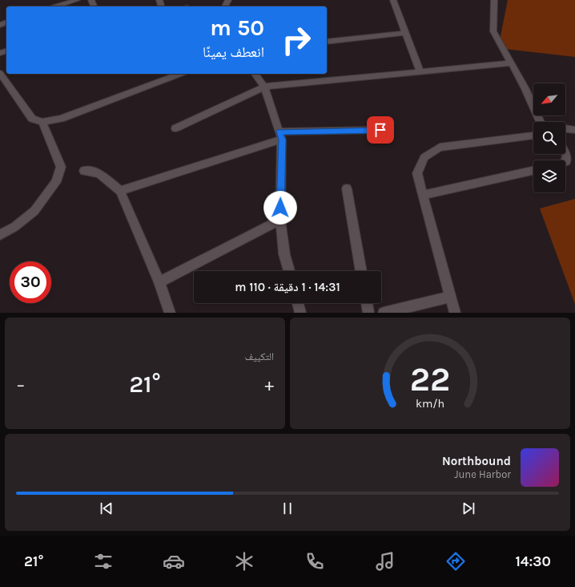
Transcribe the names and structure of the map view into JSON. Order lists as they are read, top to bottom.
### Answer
{
  "north": "bottom left",
  "page": {
    "turn": ["50 m", "انعطف يمينًا"],
    "limit": "30",
    "trip": "14:31 · 1 دقيقة · 110 m",
    "tile": "التكييف",
    "heat": ["−", "21°", "+"],
    "song": ["Northbound", "June Harbor"],
    "tabs": ["14:30", "21°"],
    "gauge": ["22", "km/h"]
  }
}
